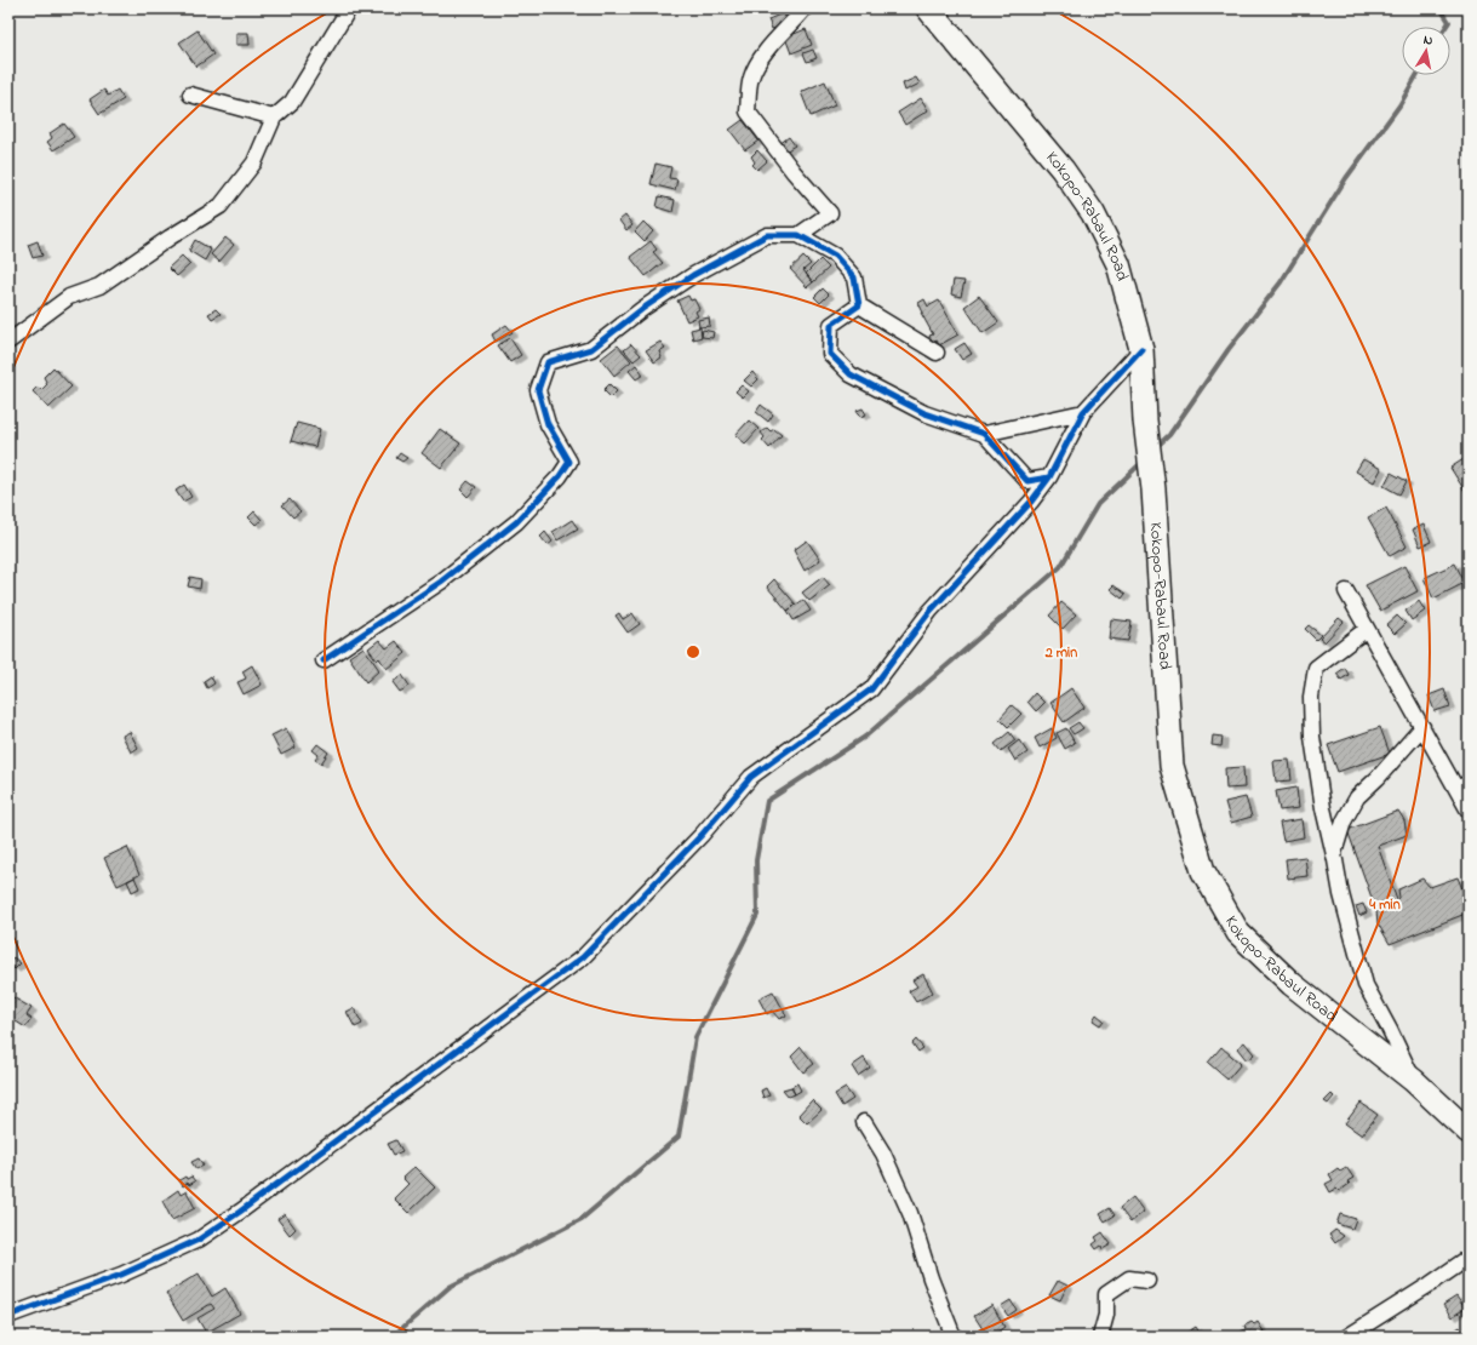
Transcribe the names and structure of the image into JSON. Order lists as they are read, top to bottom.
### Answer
{
  "streets": {
    "main road": ["Kokopo-Rabaul Road"]
  },
  "north": "top",
  "rings": ["2 min", "4 min"]
}
